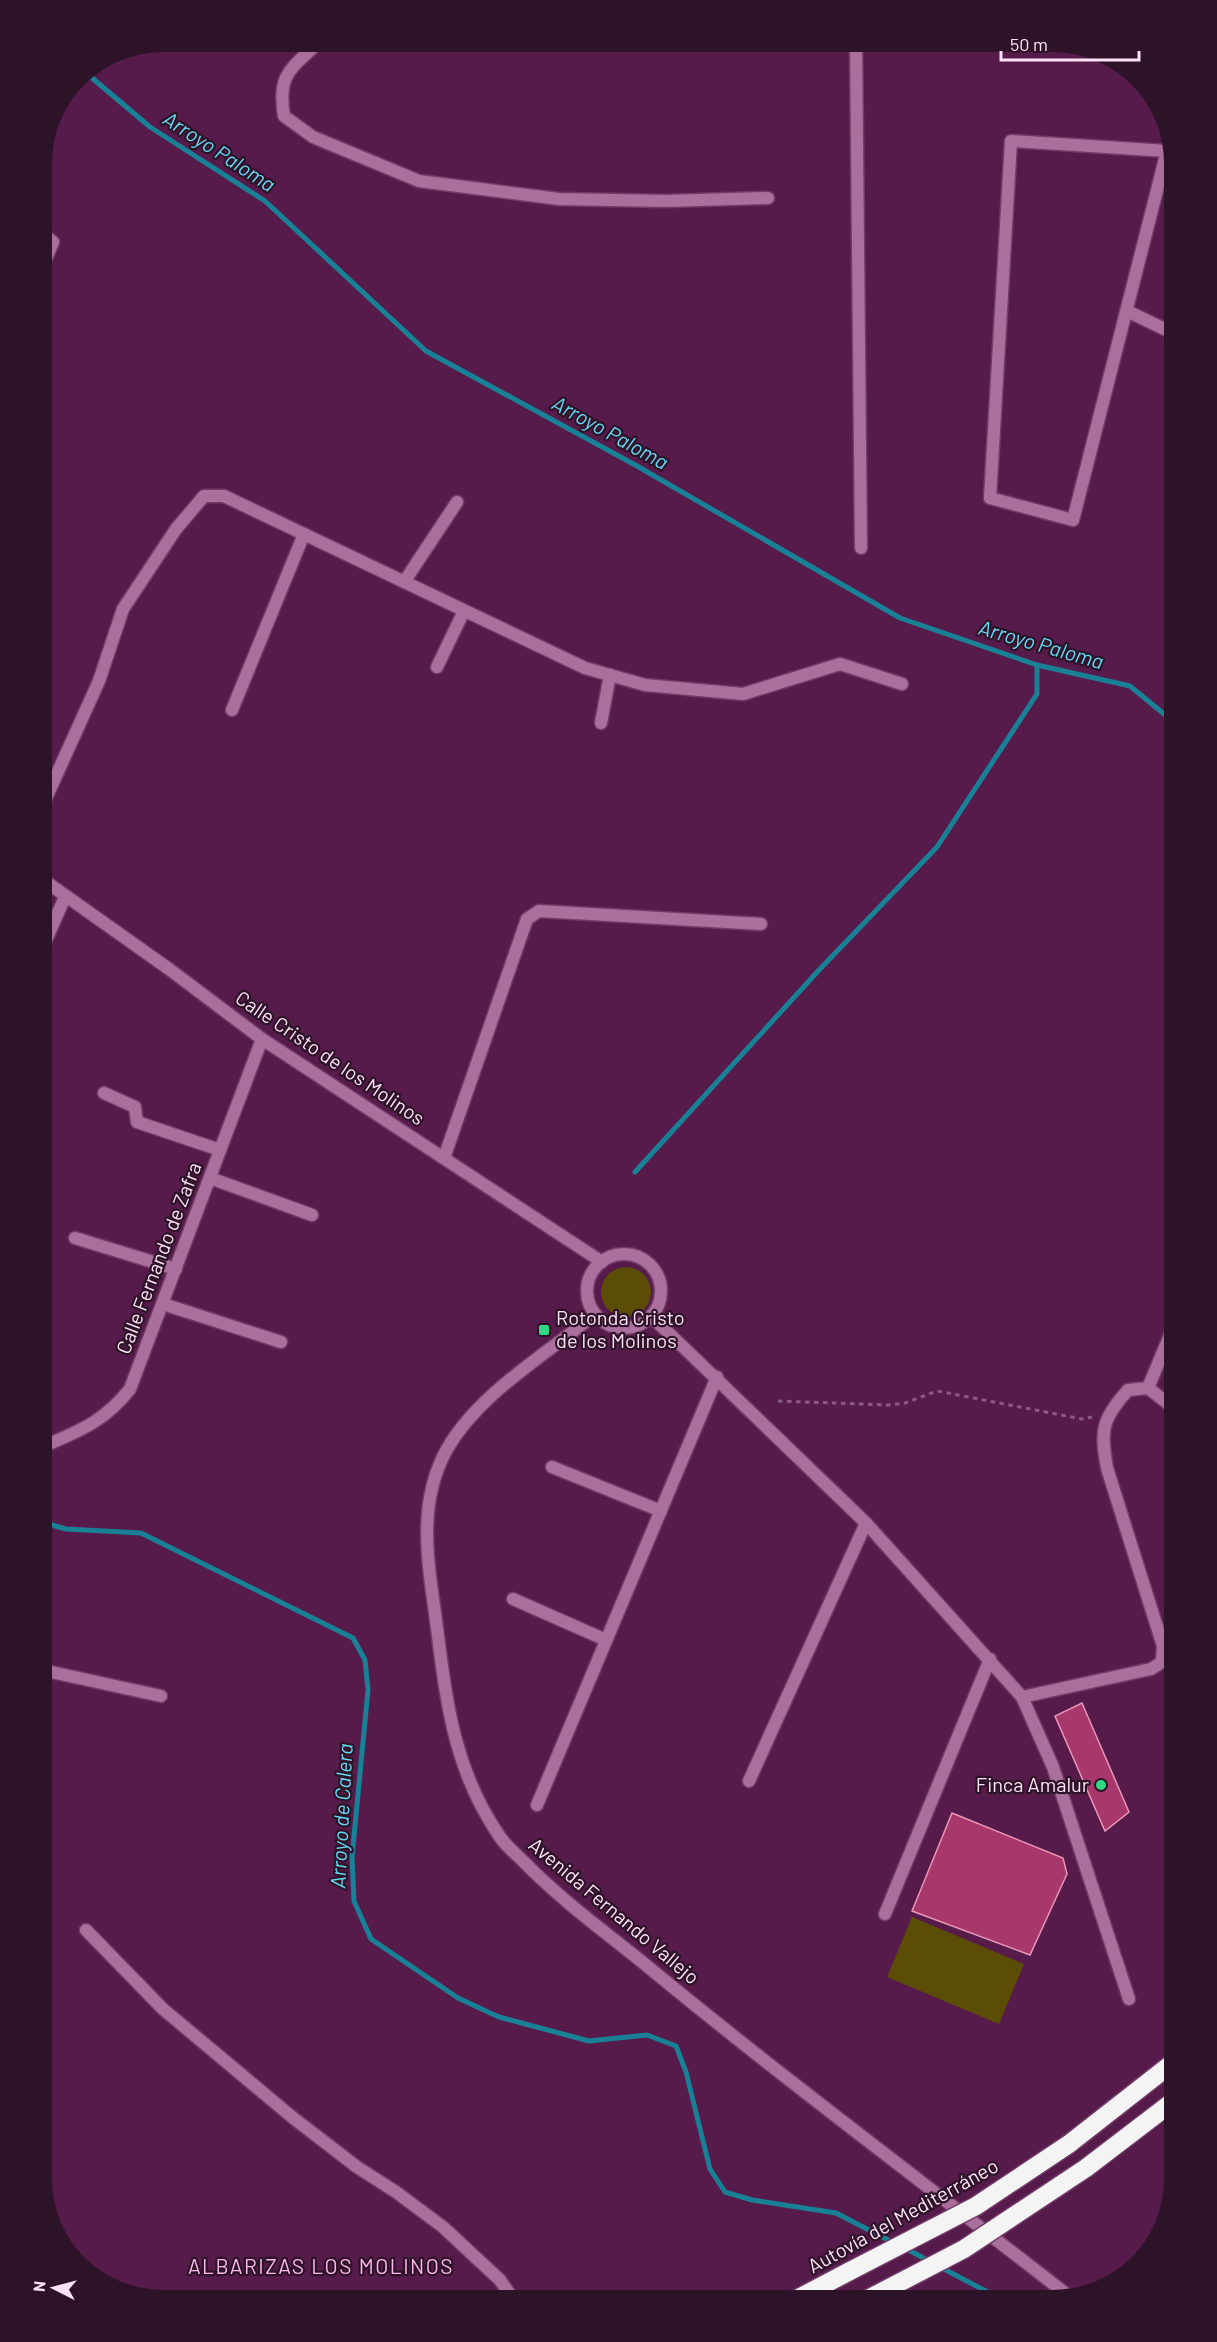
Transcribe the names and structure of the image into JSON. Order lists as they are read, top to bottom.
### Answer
{
  "streets": {
    "highway": ["Autovía del Mediterráneo"],
    "street": ["Calle Cristo de los Molinos", "Calle Fernando de Zafra", "Avenida Fernando Vallejo"]
  },
  "crossings": [
    ["Calle Cristo de los Molinos", "Calle Fernando de Zafra"],
    ["Calle Cristo de los Molinos", "Avenida Fernando Vallejo"]
  ],
  "districts": ["ALBARIZAS LOS MOLINOS"],
  "water": ["Arroyo Paloma", "Arroyo de Calera"],
  "places": {
    "transit": ["Rotonda Cristo de los Molinos"],
    "other": ["Finca Amalur"]
  },
  "scale_bar": "50 m",
  "north": "left"
}
